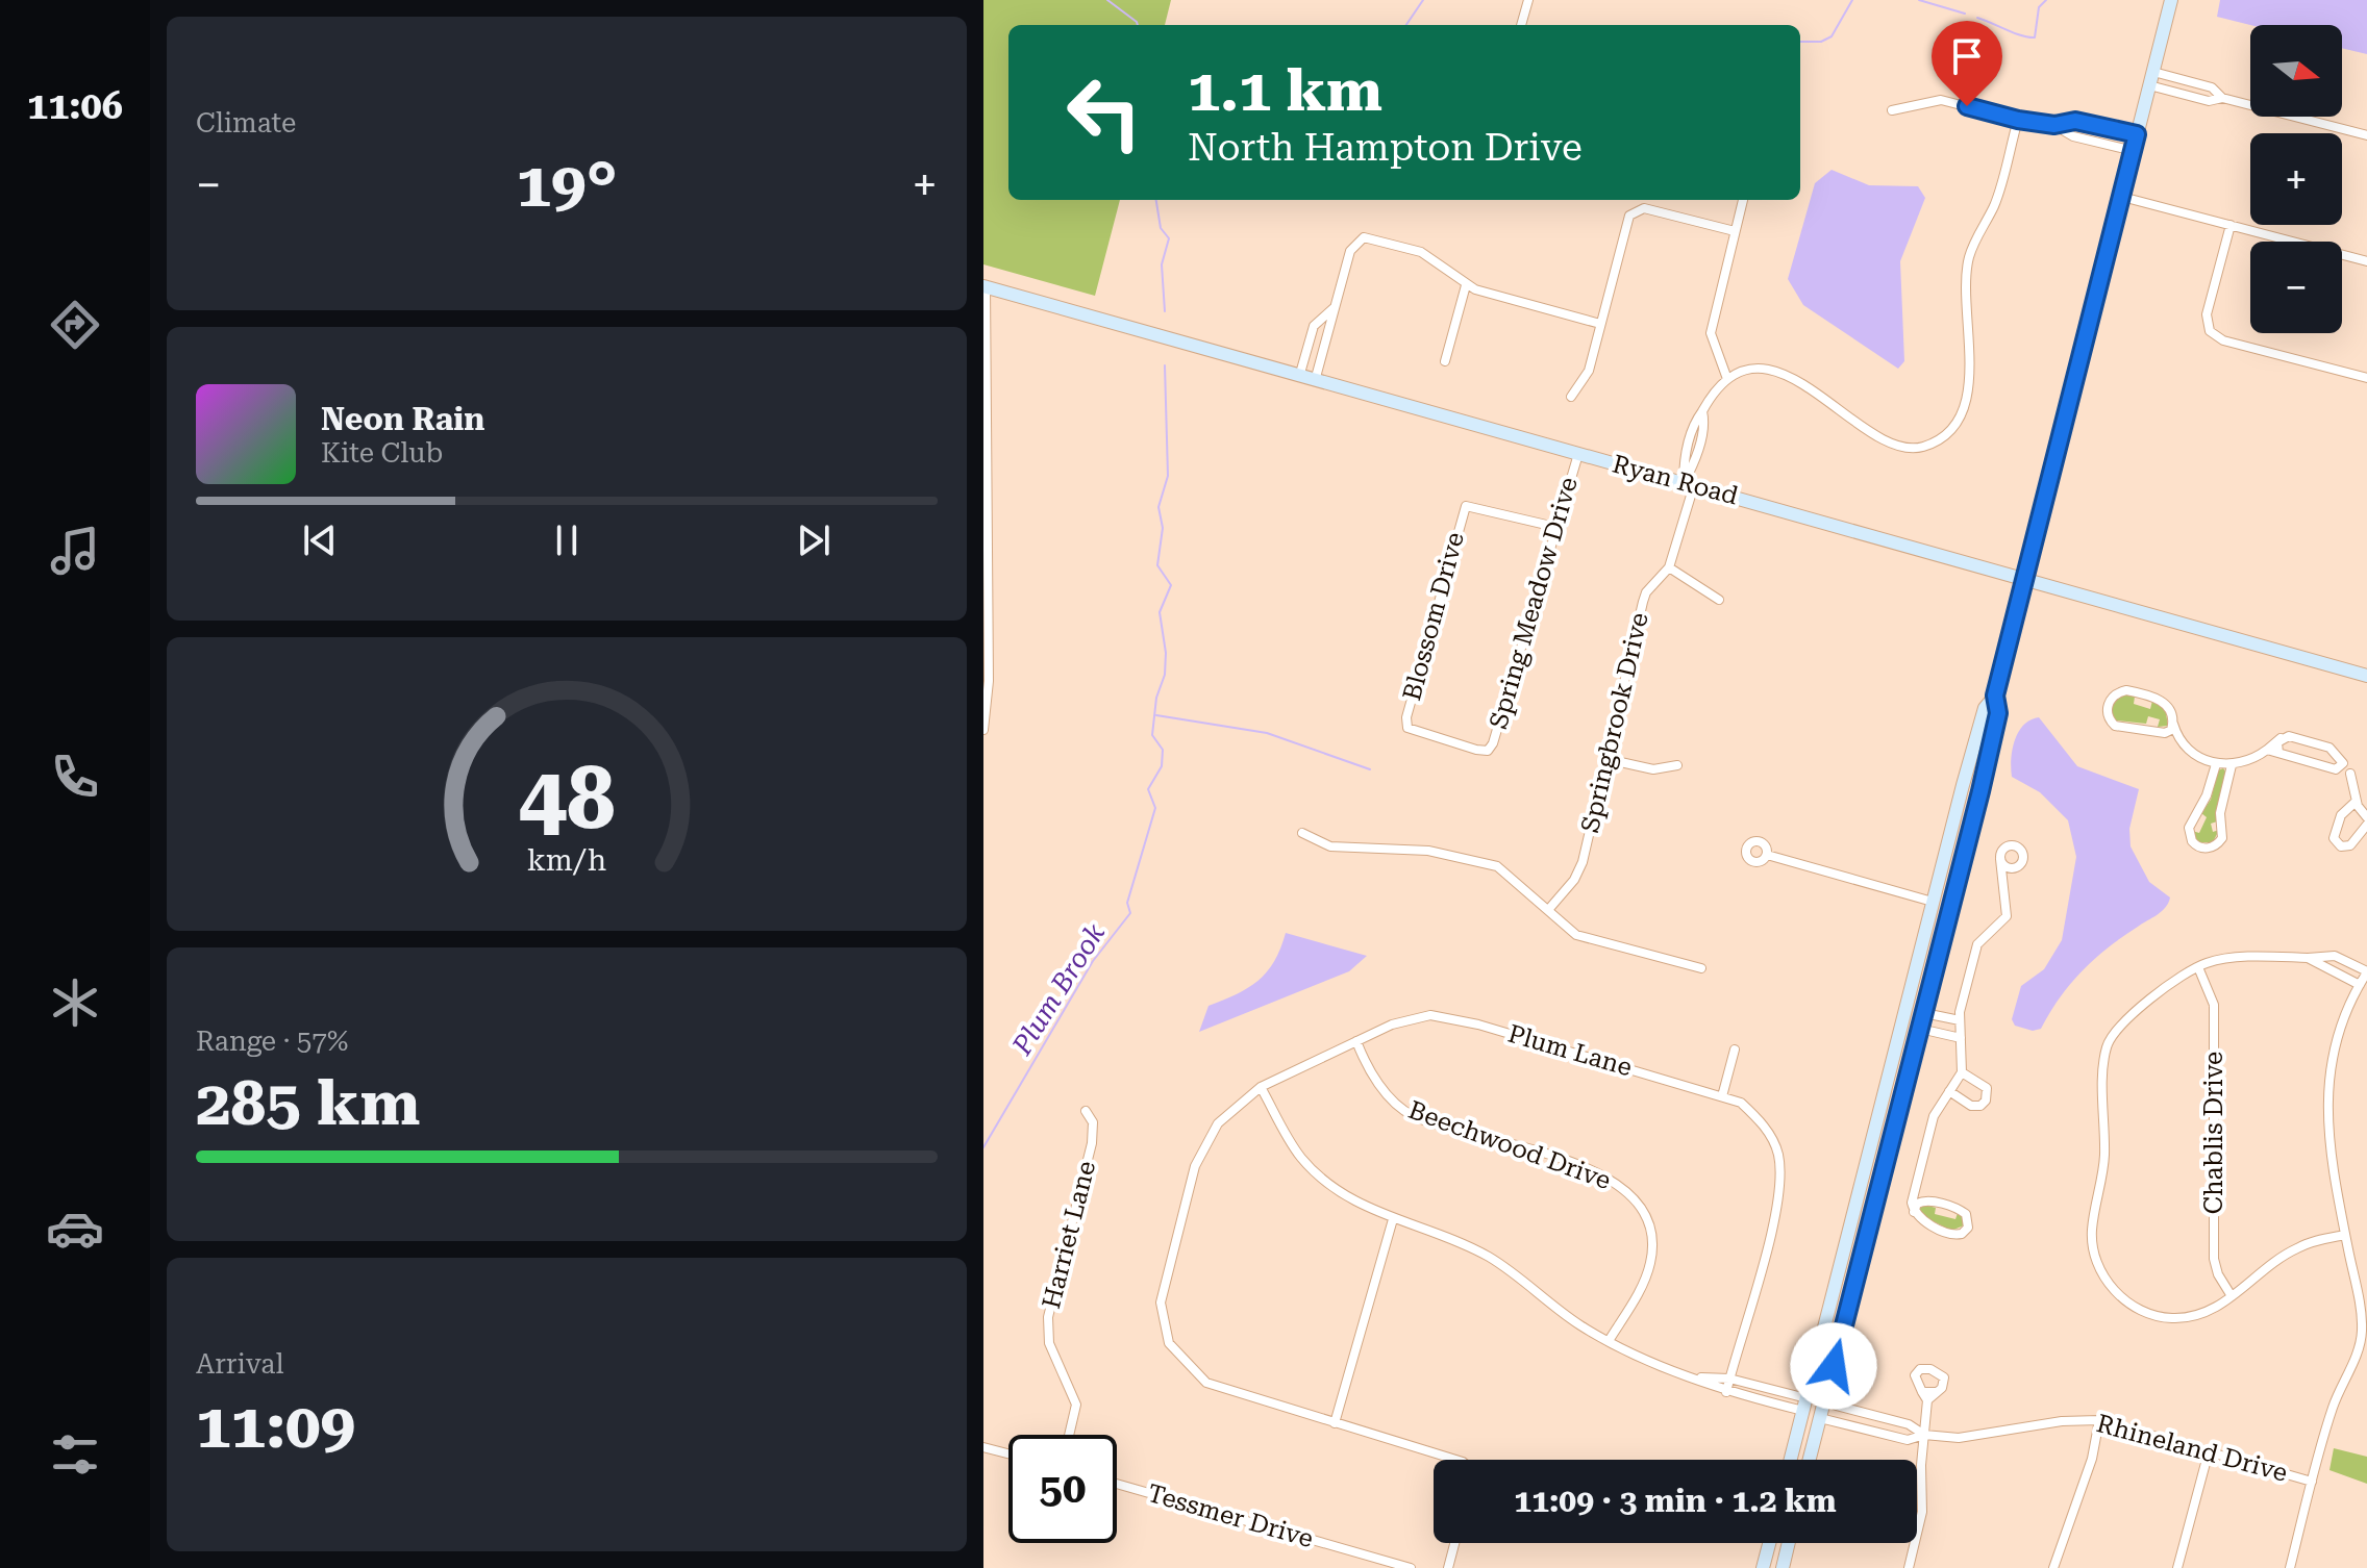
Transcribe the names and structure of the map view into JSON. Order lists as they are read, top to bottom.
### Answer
{
  "streets": {
    "main road": ["Ryan Road"],
    "street": [
      "Spring Meadow Drive",
      "Blossom Drive",
      "Springbrook Drive",
      "Plum Lane",
      "Chablis Drive",
      "Beechwood Drive",
      "Harriet Lane",
      "Rhineland Drive",
      "Tessmer Drive"
    ]
  },
  "crossings": [
    ["Ryan Road", "Spring Meadow Drive"],
    ["Ryan Road", "Springbrook Drive"],
    ["Spring Meadow Drive", "Blossom Drive"],
    ["Plum Lane", "Beechwood Drive"]
  ],
  "water": ["Plum Brook"],
  "north": "right",
  "page": {
    "tabs": "11:06",
    "tile": [
      "Climate",
      ["Range · 57%", "285 km"],
      ["Arrival", "11:09"]
    ],
    "map_buttons": ["+", "−"],
    "turn": ["1.1 km", "North Hampton Drive"],
    "heat": ["−", "19°", "+"],
    "song": ["Neon Rain", "Kite Club"],
    "limit": "50",
    "trip": "11:09 · 3 min · 1.2 km",
    "gauge": ["48", "km/h"]
  }
}
